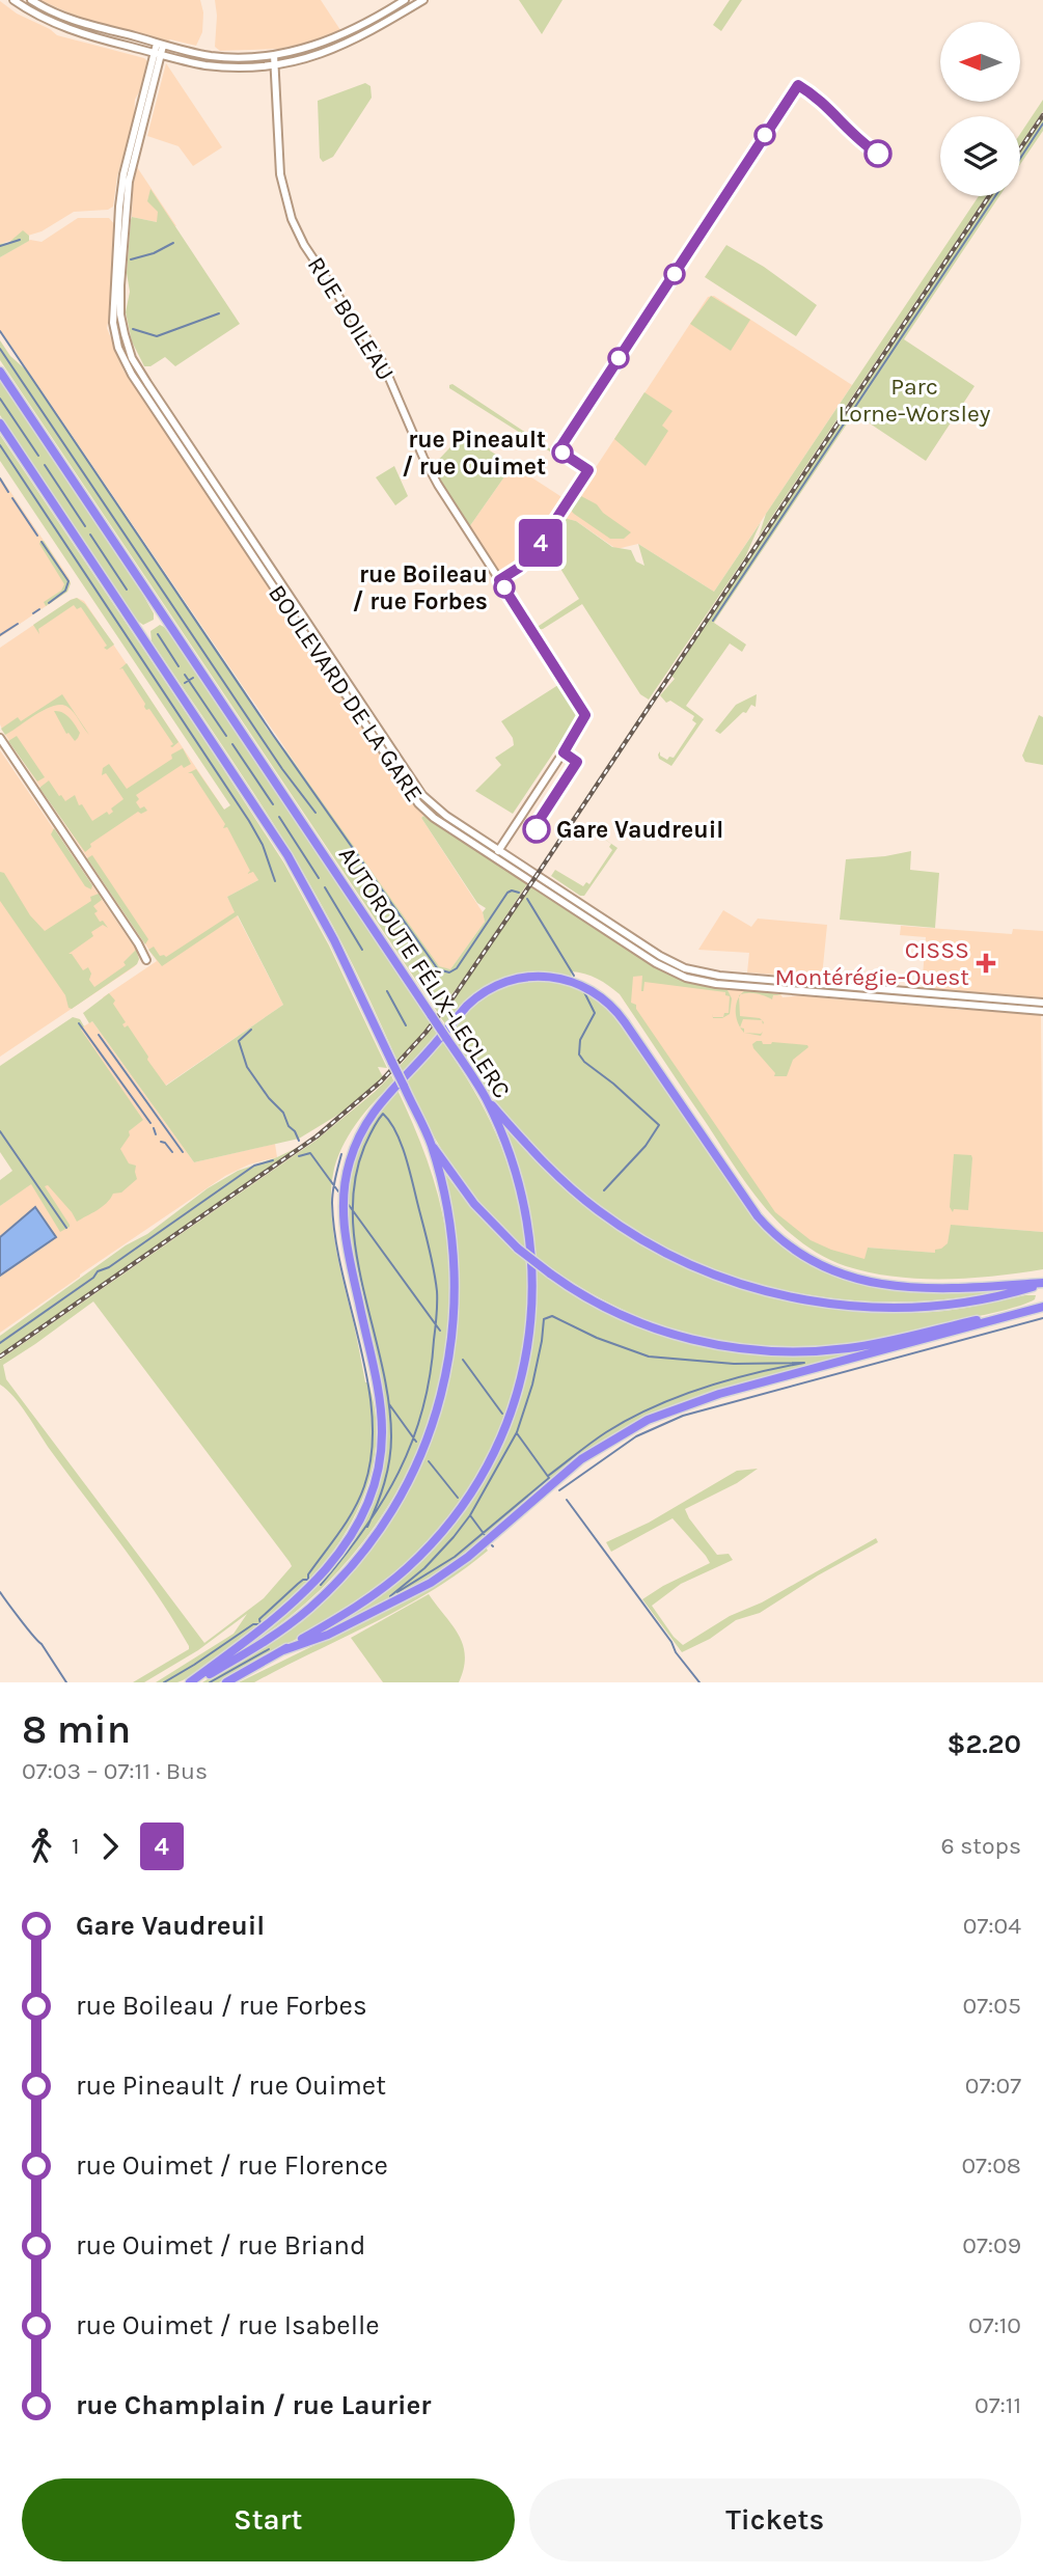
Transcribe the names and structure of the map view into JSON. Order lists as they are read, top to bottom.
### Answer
{
  "streets": {
    "highway": ["AUTOROUTE FÉLIX-LECLERC"],
    "main road": ["RUE BOILEAU", "BOULEVARD DE LA GARE"]
  },
  "crossings": [
    ["RUE BOILEAU", "BOULEVARD DE LA GARE"]
  ],
  "parks": ["Parc Lorne-Worsley"],
  "places": {
    "other": ["rue Pineault / rue Ouimet", "rue Boileau / rue Forbes", "Gare Vaudreuil"],
    "health": ["CISSS Montérégie-Ouest"]
  },
  "lines": ["bus line 4"],
  "north": "left",
  "page": {
    "on_map": "4",
    "heading": ["8 min", "07:03 – 07:11 · Bus", "$2.20"],
    "legs": ["1", "4", "6 stops"],
    "list": [
      {
        "name": "Gare Vaudreuil",
        "value": "07:04"
      },
      {
        "name": "rue Boileau / rue Forbes",
        "value": "07:05"
      },
      {
        "name": "rue Pineault / rue Ouimet",
        "value": "07:07"
      },
      {
        "name": "rue Ouimet / rue Florence",
        "value": "07:08"
      },
      {
        "name": "rue Ouimet / rue Briand",
        "value": "07:09"
      },
      {
        "name": "rue Ouimet / rue Isabelle",
        "value": "07:10"
      },
      {
        "name": "rue Champlain / rue Laurier",
        "value": "07:11"
      }
    ],
    "buttons": ["Start", "Tickets"]
  }
}
